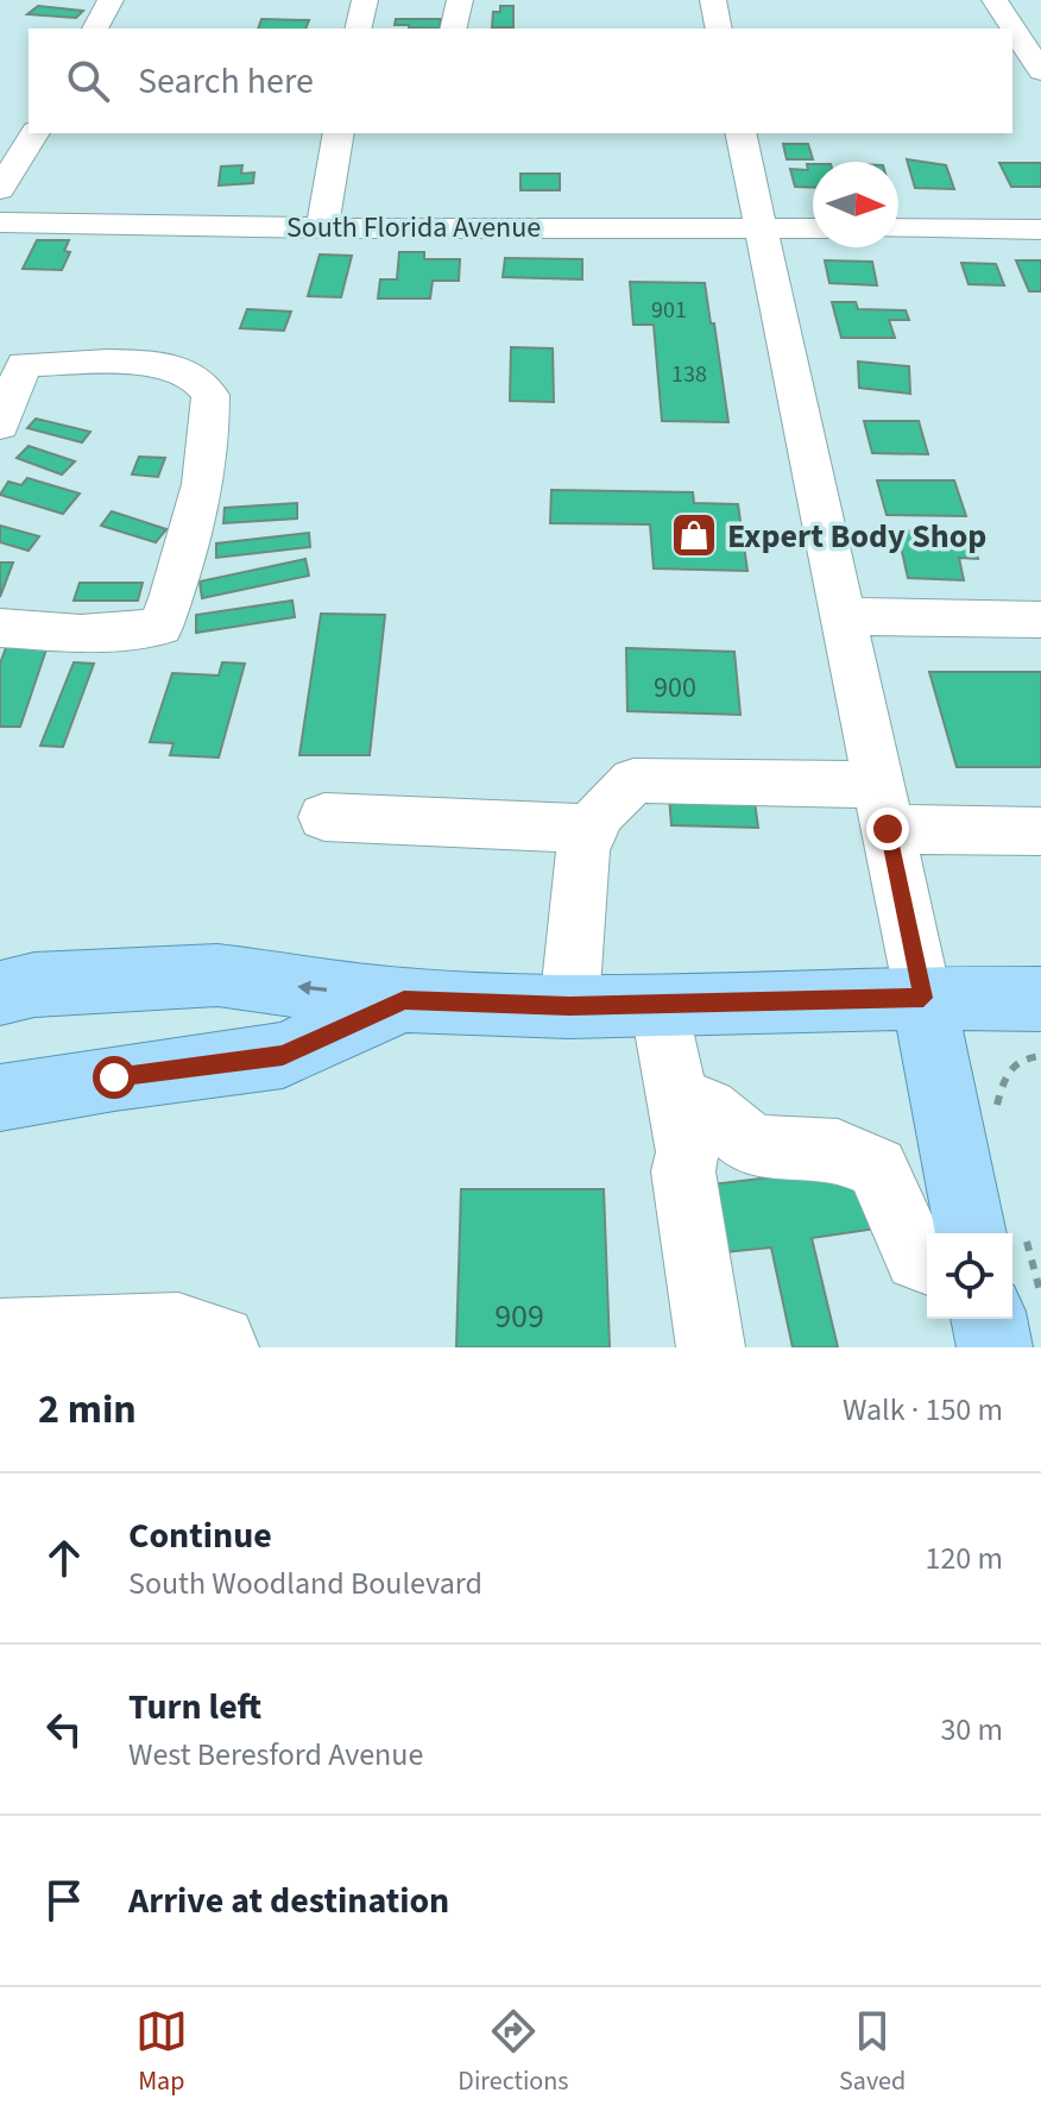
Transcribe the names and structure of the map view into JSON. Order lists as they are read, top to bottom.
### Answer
{
  "streets": {
    "street": ["South Florida Avenue"]
  },
  "places": {
    "shop": ["Expert Body Shop"]
  },
  "house_numbers": [
    "901",
    "138",
    "900",
    "909"
  ],
  "north": "right",
  "page": {
    "search": "Search here",
    "heading": ["2 min", "Walk · 150 m"],
    "list": [
      ["Continue", "South Woodland Boulevard", "120 m"],
      ["Turn left", "West Beresford Avenue", "30 m"],
      "Arrive at destination"
    ],
    "nav": ["Map", "Directions", "Saved"]
  }
}
